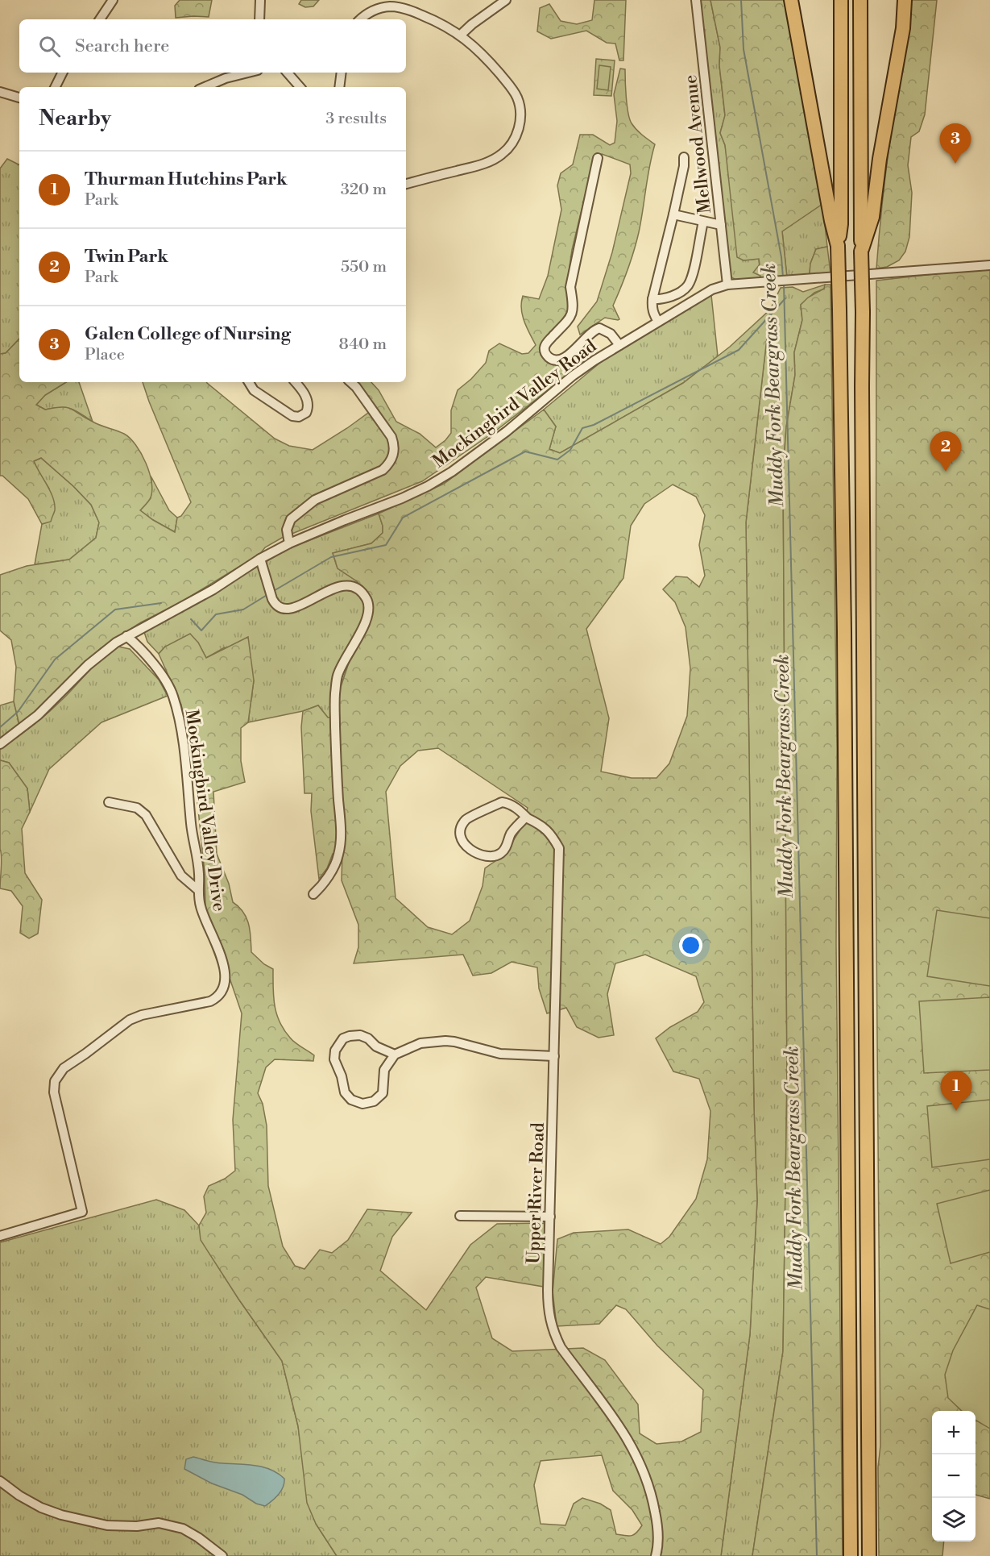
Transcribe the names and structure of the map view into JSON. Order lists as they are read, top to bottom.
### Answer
{
  "streets": {
    "street": [
      "Mellwood Avenue",
      "Mockingbird Valley Road",
      "Mockingbird Valley Drive",
      "Upper River Road"
    ]
  },
  "crossings": [
    ["Mellwood Avenue", "Mockingbird Valley Road"],
    ["Mockingbird Valley Road", "Mockingbird Valley Drive"]
  ],
  "water": ["Muddy Fork Beargrass Creek"],
  "page": {
    "search": "Search here",
    "heading": ["Nearby", "3 results"],
    "pins": ["3", "2", "1"],
    "list": [
      {
        "mark": "1",
        "name": "Thurman Hutchins Park",
        "note": "Park",
        "value": "320 m"
      },
      {
        "mark": "2",
        "name": "Twin Park",
        "note": "Park",
        "value": "550 m"
      },
      {
        "mark": "3",
        "name": "Galen College of Nursing",
        "note": "Place",
        "value": "840 m"
      }
    ],
    "map_buttons": ["+", "−"]
  }
}
